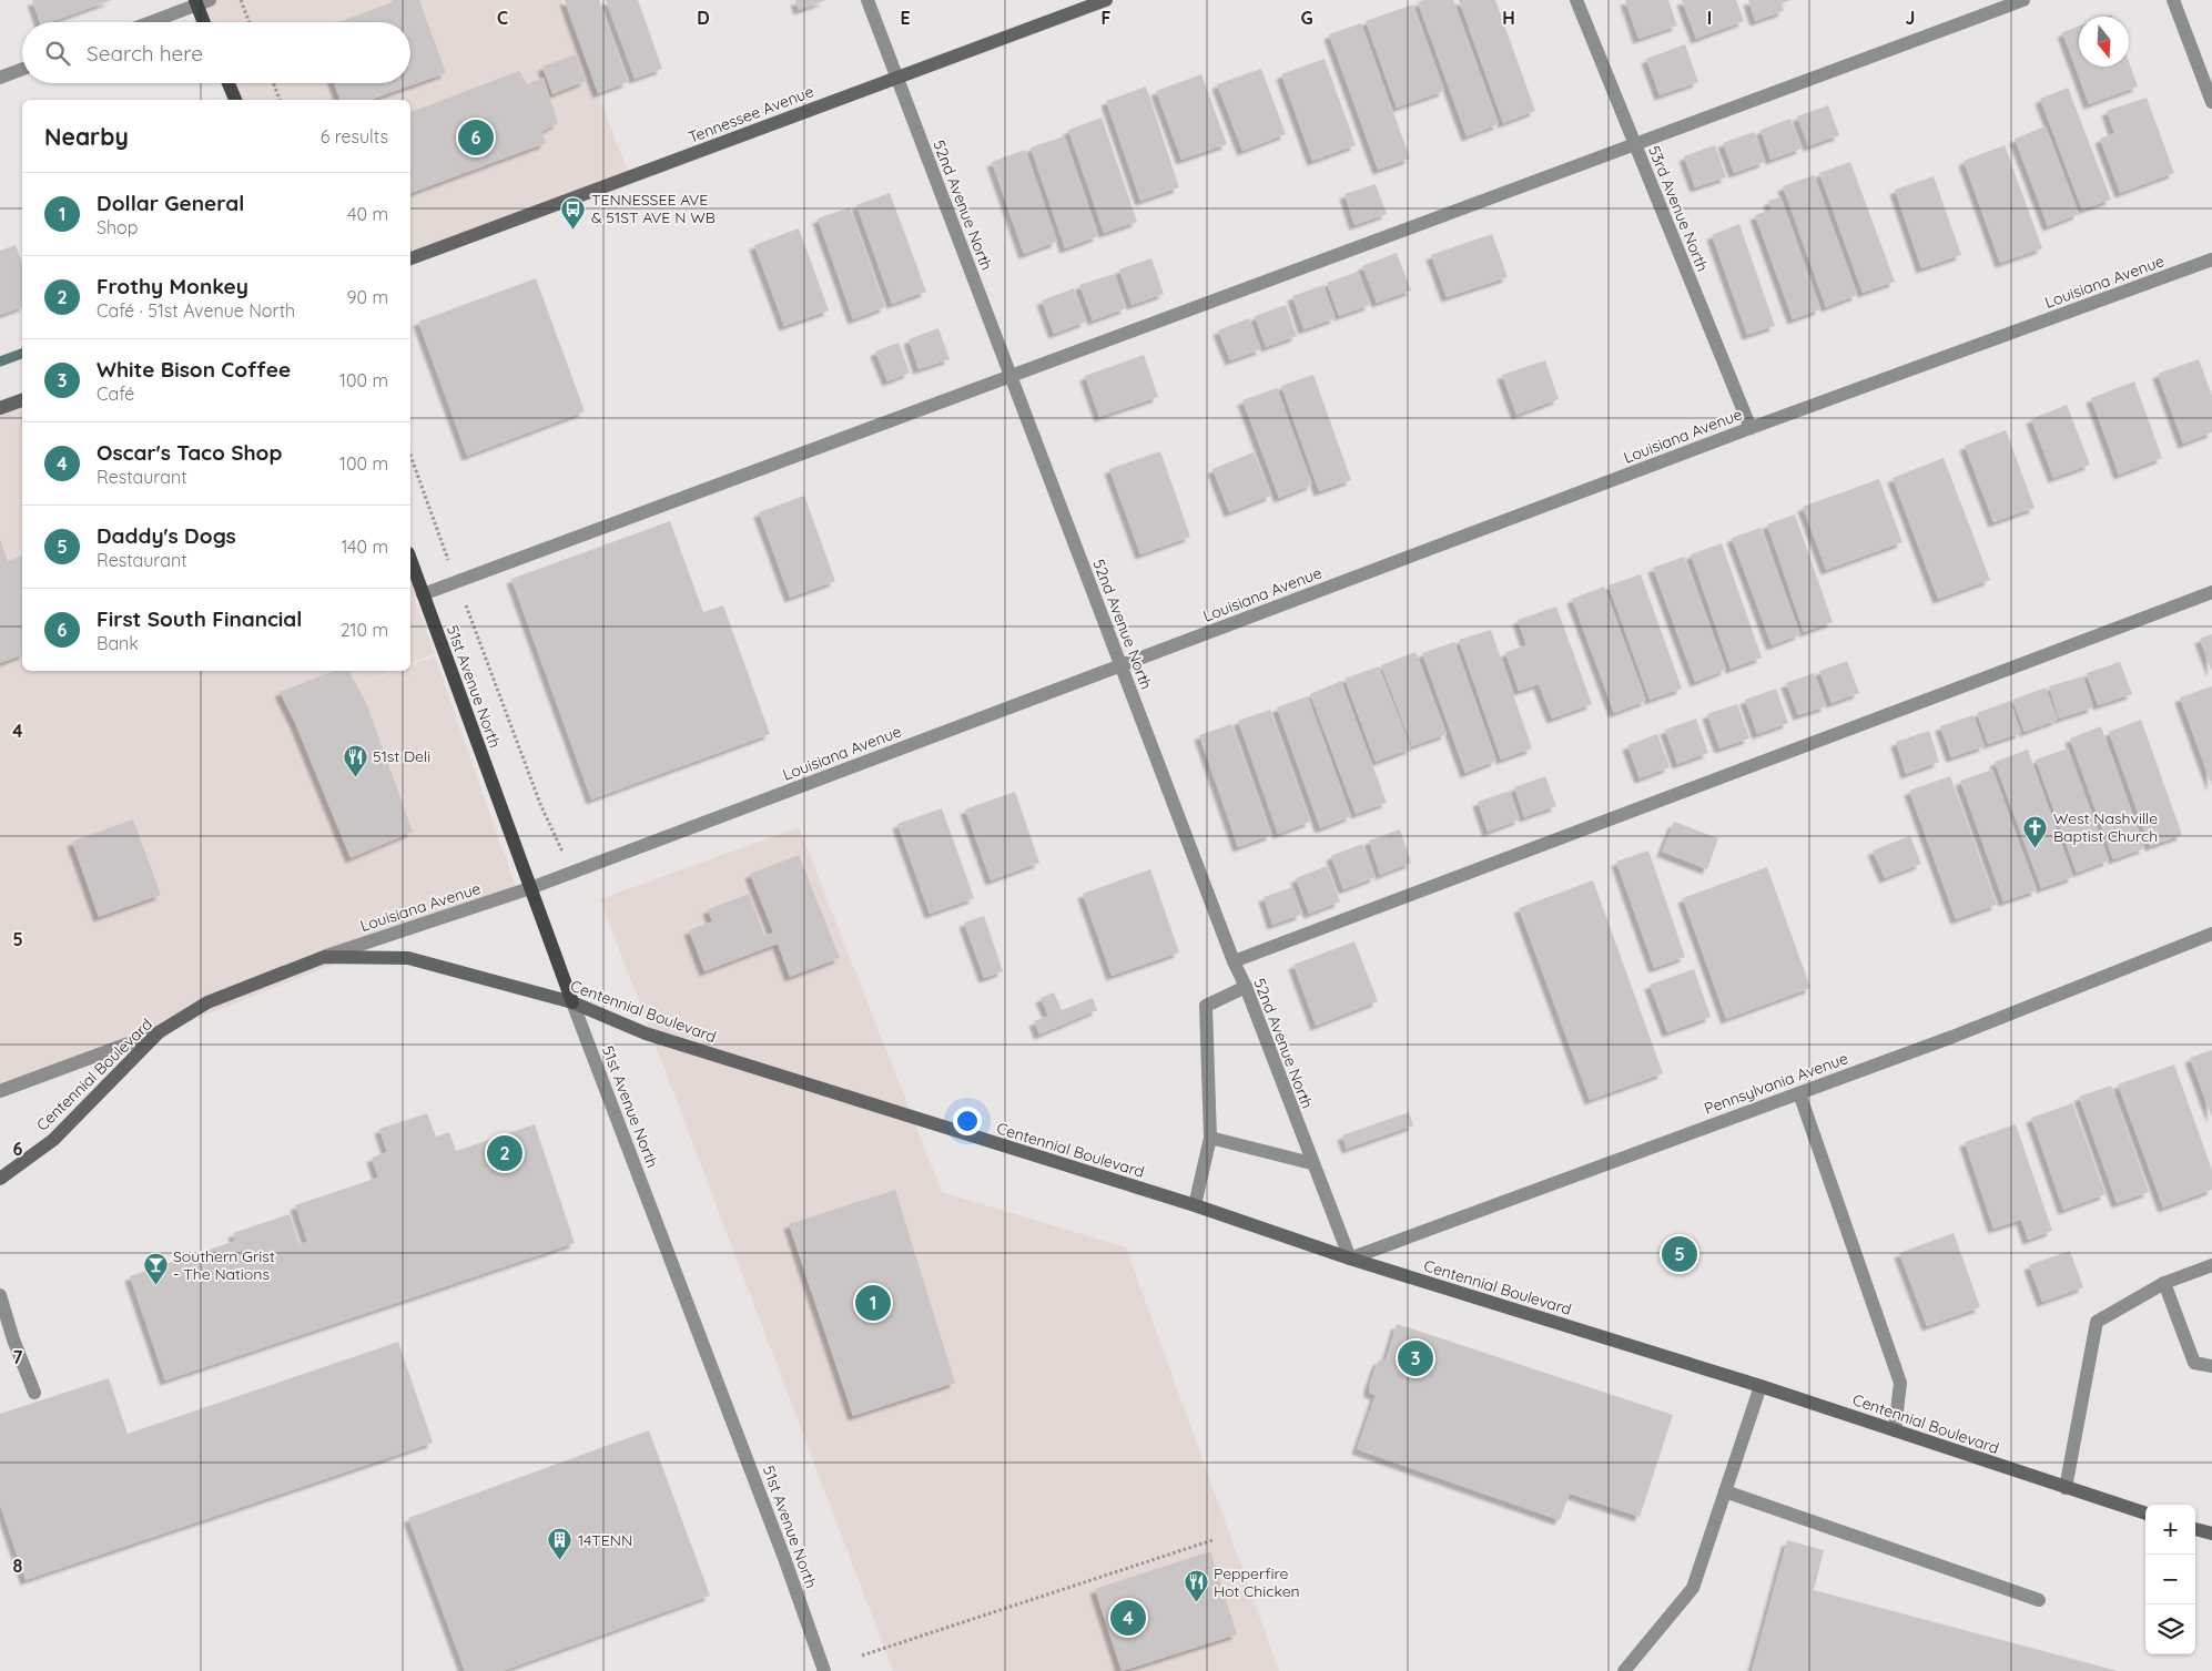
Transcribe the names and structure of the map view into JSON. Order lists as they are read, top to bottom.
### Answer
{
  "streets": {
    "main road": ["Tennessee Avenue", "51st Avenue North", "Centennial Boulevard"],
    "street": [
      "52nd Avenue North",
      "53rd Avenue North",
      "Louisiana Avenue",
      "Pennsylvania Avenue"
    ]
  },
  "crossings": [
    ["Tennessee Avenue", "52nd Avenue North"],
    ["52nd Avenue North", "Louisiana Avenue"],
    ["52nd Avenue North", "Centennial Boulevard"],
    ["52nd Avenue North", "Pennsylvania Avenue"],
    ["53rd Avenue North", "Louisiana Avenue"],
    ["Louisiana Avenue", "51st Avenue North"],
    ["Louisiana Avenue", "Centennial Boulevard"],
    ["51st Avenue North", "Centennial Boulevard"],
    ["Centennial Boulevard", "Pennsylvania Avenue"]
  ],
  "places": {
    "bus stop": ["TENNESSEE AVE & 51ST AVE N WB"],
    "restaurant": ["51st Deli", "Pepperfire Hot Chicken"],
    "church": ["West Nashville Baptist Church"],
    "bar": ["Southern Grist - The Nations"],
    "building": ["14TENN"]
  },
  "north": "bottom",
  "page": {
    "search": "Search here",
    "heading": ["Nearby", "6 results"],
    "pins": [
      "6",
      "2",
      "5",
      "1",
      "3",
      "4"
    ],
    "list": [
      {
        "mark": "1",
        "name": "Dollar General",
        "note": "Shop",
        "value": "40 m"
      },
      {
        "mark": "2",
        "name": "Frothy Monkey",
        "note": "Café · 51st Avenue North",
        "value": "90 m"
      },
      {
        "mark": "3",
        "name": "White Bison Coffee",
        "note": "Café",
        "value": "100 m"
      },
      {
        "mark": "4",
        "name": "Oscar's Taco Shop",
        "note": "Restaurant",
        "value": "100 m"
      },
      {
        "mark": "5",
        "name": "Daddy's Dogs",
        "note": "Restaurant",
        "value": "140 m"
      },
      {
        "mark": "6",
        "name": "First South Financial",
        "note": "Bank",
        "value": "210 m"
      }
    ],
    "map_buttons": ["+", "−"]
  },
  "grid": {
    "columns": [
      "C",
      "D",
      "E",
      "F",
      "G",
      "H",
      "I",
      "J"
    ],
    "rows": [
      "4",
      "5",
      "6",
      "7",
      "8"
    ]
  }
}
